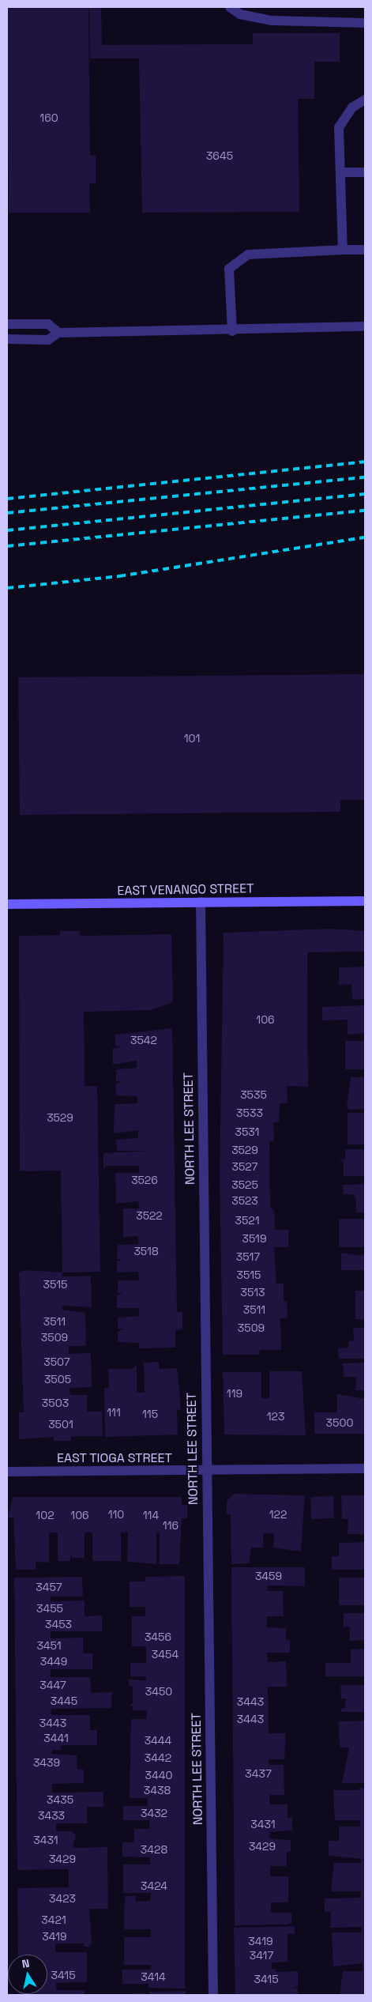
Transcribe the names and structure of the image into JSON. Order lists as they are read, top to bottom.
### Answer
{
  "streets": {
    "main road": ["EAST VENANGO STREET"],
    "street": ["NORTH LEE STREET", "EAST TIOGA STREET"]
  },
  "crossings": [
    ["EAST VENANGO STREET", "NORTH LEE STREET"],
    ["NORTH LEE STREET", "EAST TIOGA STREET"]
  ],
  "house_numbers": [
    "160",
    "3645",
    "101",
    "106",
    "3542",
    "3535",
    "3533",
    "3529",
    "3531",
    "3529",
    "3527",
    "3526",
    "3525",
    "3523",
    "3522",
    "3521",
    "3519",
    "3518",
    "3517",
    "3515",
    "3515",
    "3513",
    "3511",
    "3511",
    "3509",
    "3509",
    "3507",
    "3505",
    "119",
    "3503",
    "111",
    "115",
    "123",
    "3500",
    "3501",
    "110",
    "122",
    "102",
    "106",
    "114",
    "116",
    "3459",
    "3457",
    "3455",
    "3453",
    "3456",
    "3451",
    "3454",
    "3449",
    "3447",
    "3450",
    "3445",
    "3443",
    "3443",
    "3443",
    "3441",
    "3444",
    "3442",
    "3439",
    "3437",
    "3440",
    "3438",
    "3435",
    "3432",
    "3433",
    "3431",
    "3431",
    "3429",
    "3428",
    "3429",
    "3424",
    "3423",
    "3421",
    "3419",
    "3419",
    "3417",
    "3415",
    "3414",
    "3415"
  ],
  "north": "top"
}
